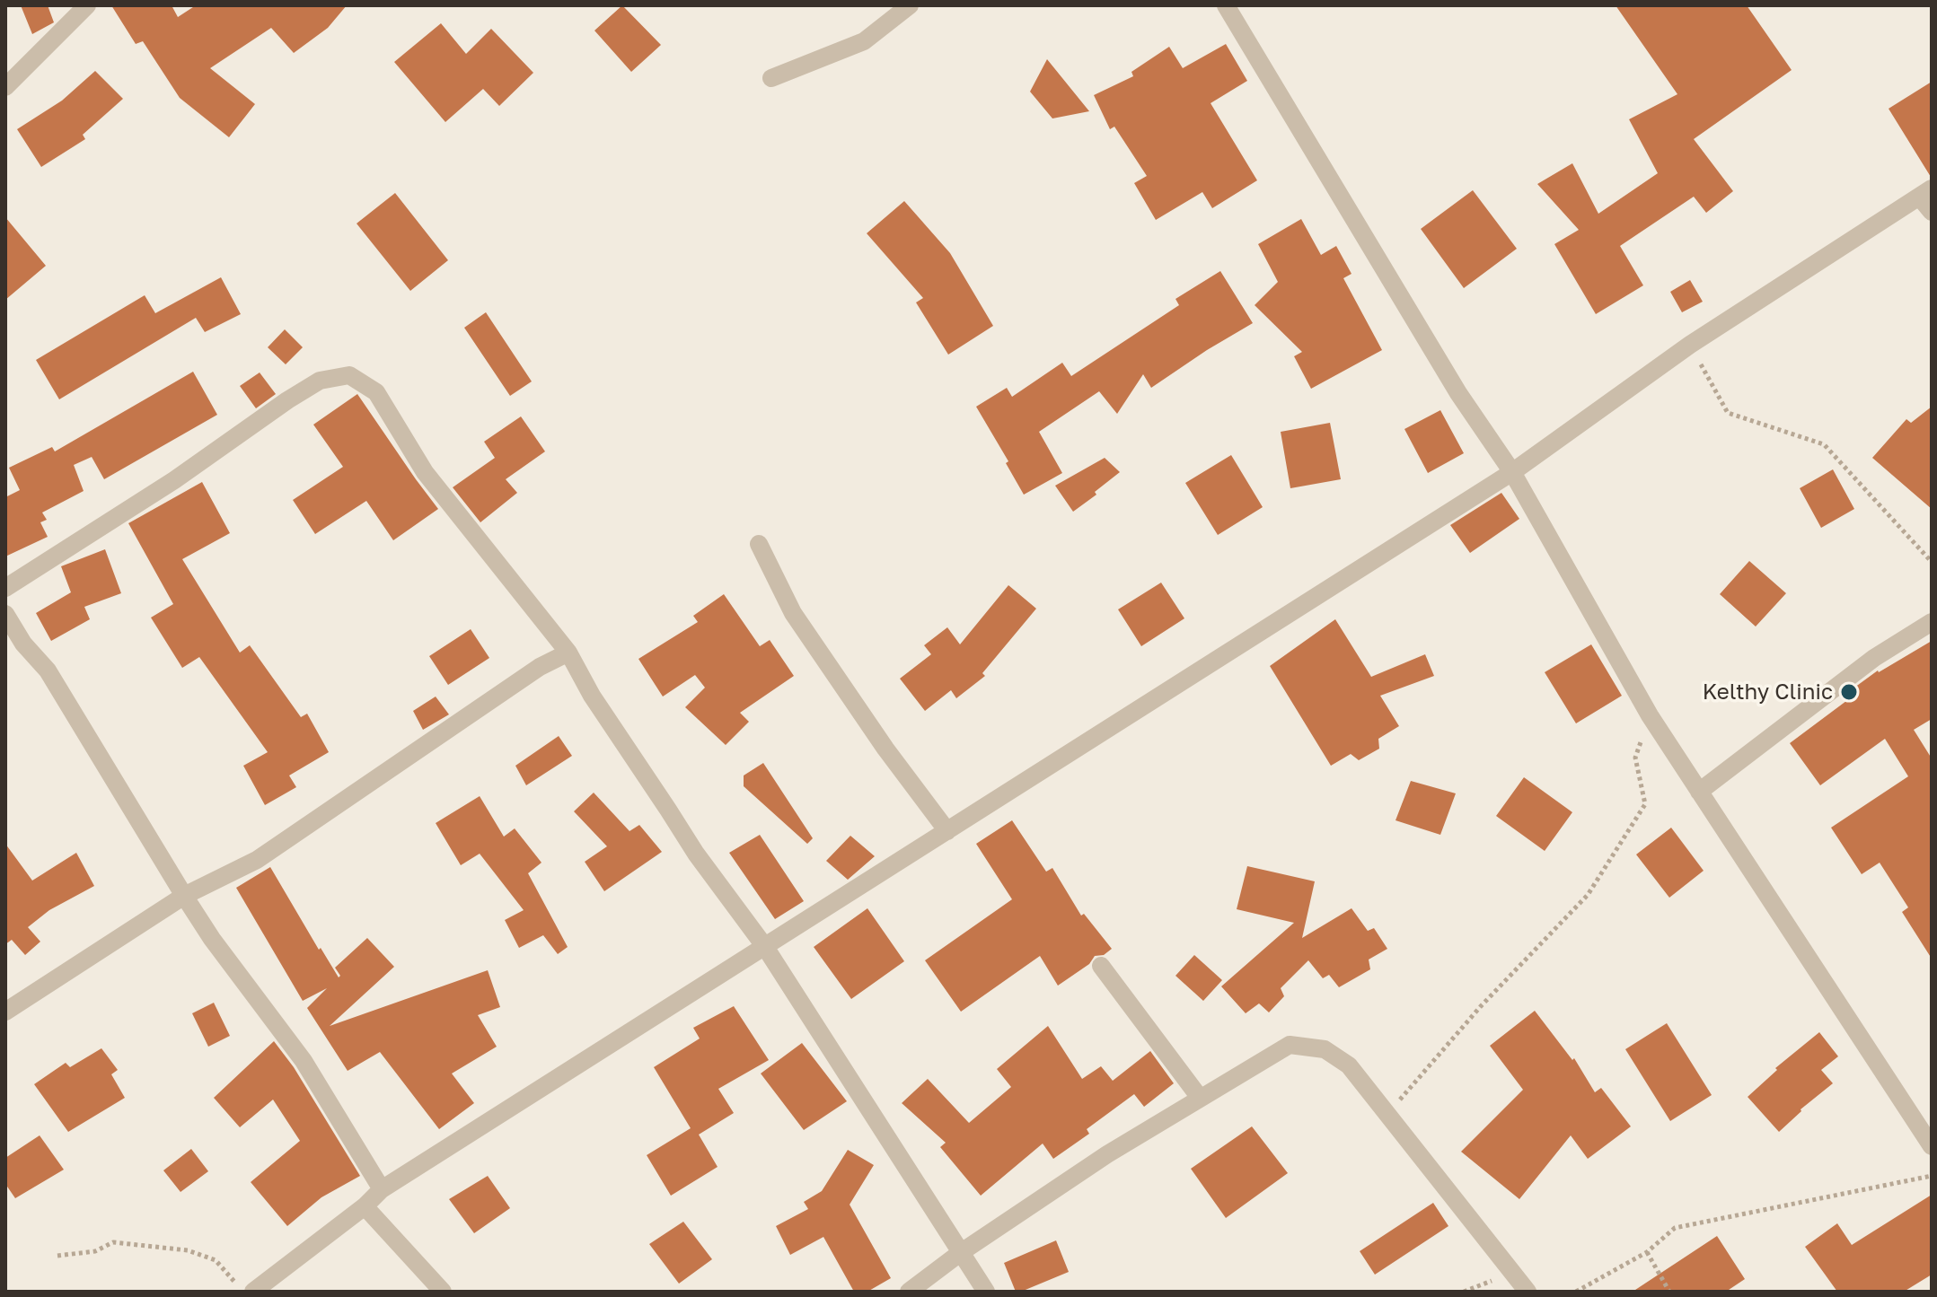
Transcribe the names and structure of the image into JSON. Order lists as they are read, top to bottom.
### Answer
{
  "places": ["Kelthy Clinic"]
}
